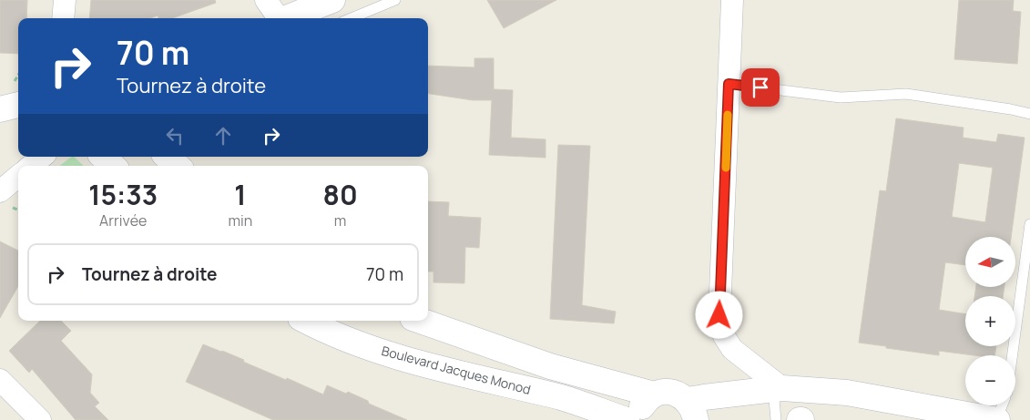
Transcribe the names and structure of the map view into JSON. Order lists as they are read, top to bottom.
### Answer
{
  "streets": {
    "street": ["Boulevard Jacques Monod"]
  },
  "north": "left",
  "page": {
    "turn": ["70 m", "Tournez à droite"],
    "eta": [
      "15:33",
      "Arrivée",
      "1",
      "min",
      "80",
      "m"
    ],
    "map_buttons": ["+", "−"],
    "list": [
      {
        "name": "Tournez à droite",
        "value": "70 m"
      }
    ]
  }
}
